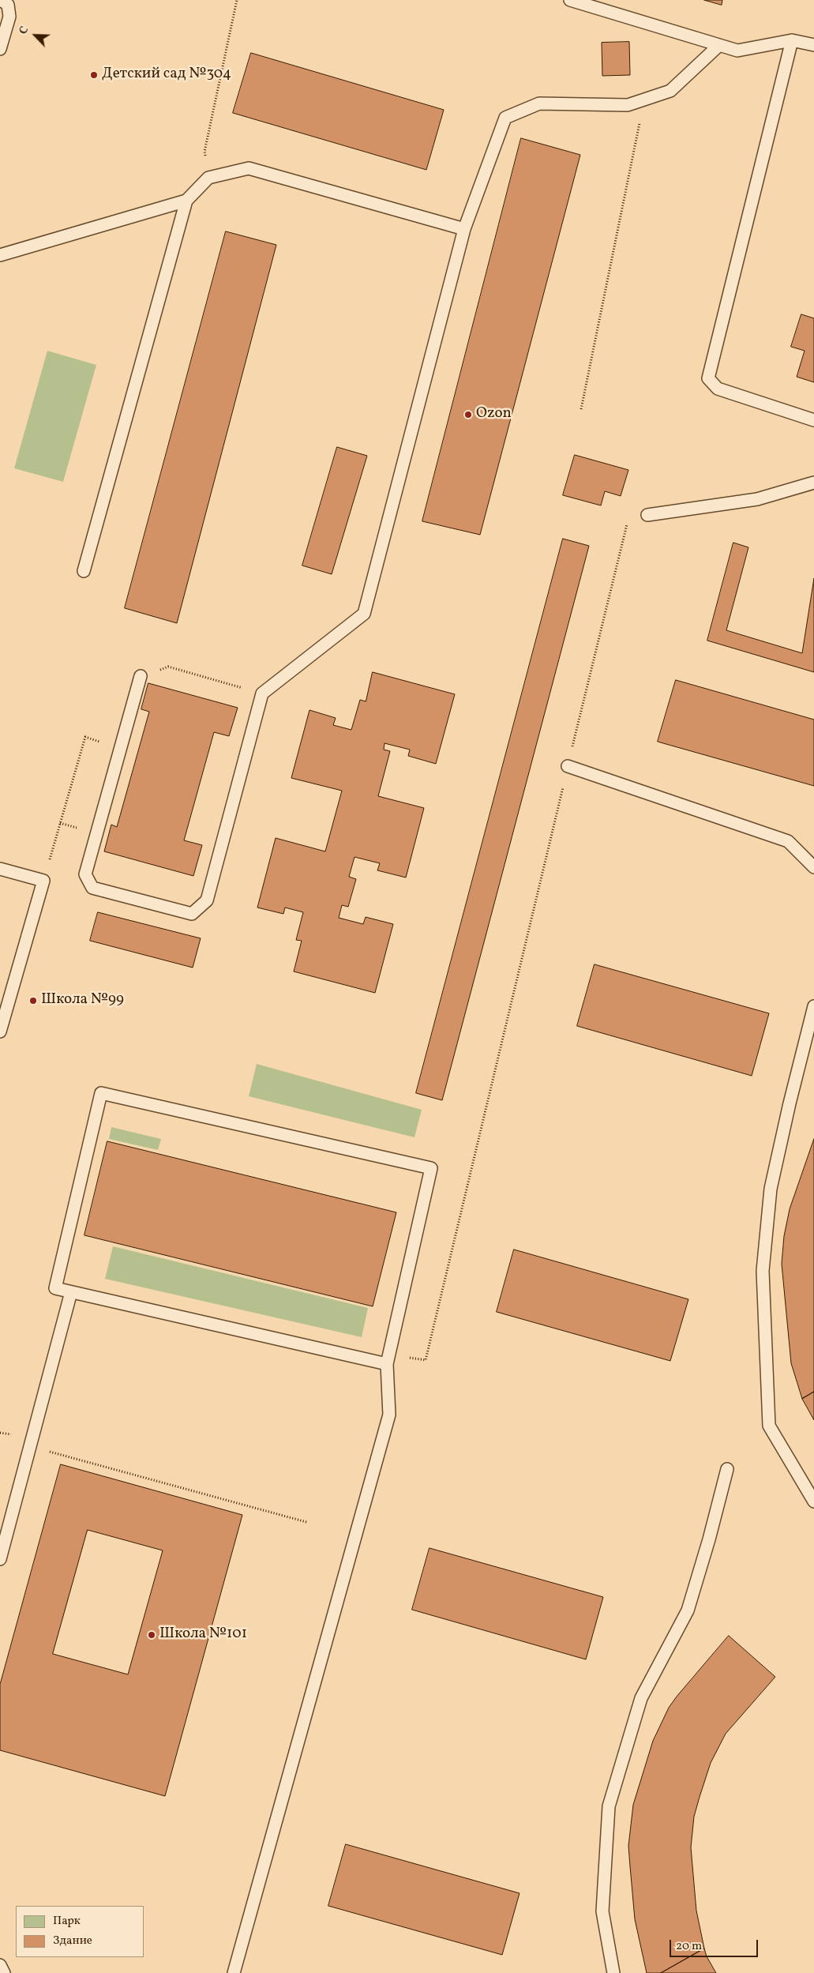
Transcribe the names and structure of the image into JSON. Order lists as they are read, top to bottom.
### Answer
{
  "places": [
    "Детский сад №304",
    "Ozon",
    "Школа №99",
    "Школа №101"
  ],
  "legend": ["Парк", "Здание"],
  "scale_bar": "20 m",
  "north": "top left"
}
